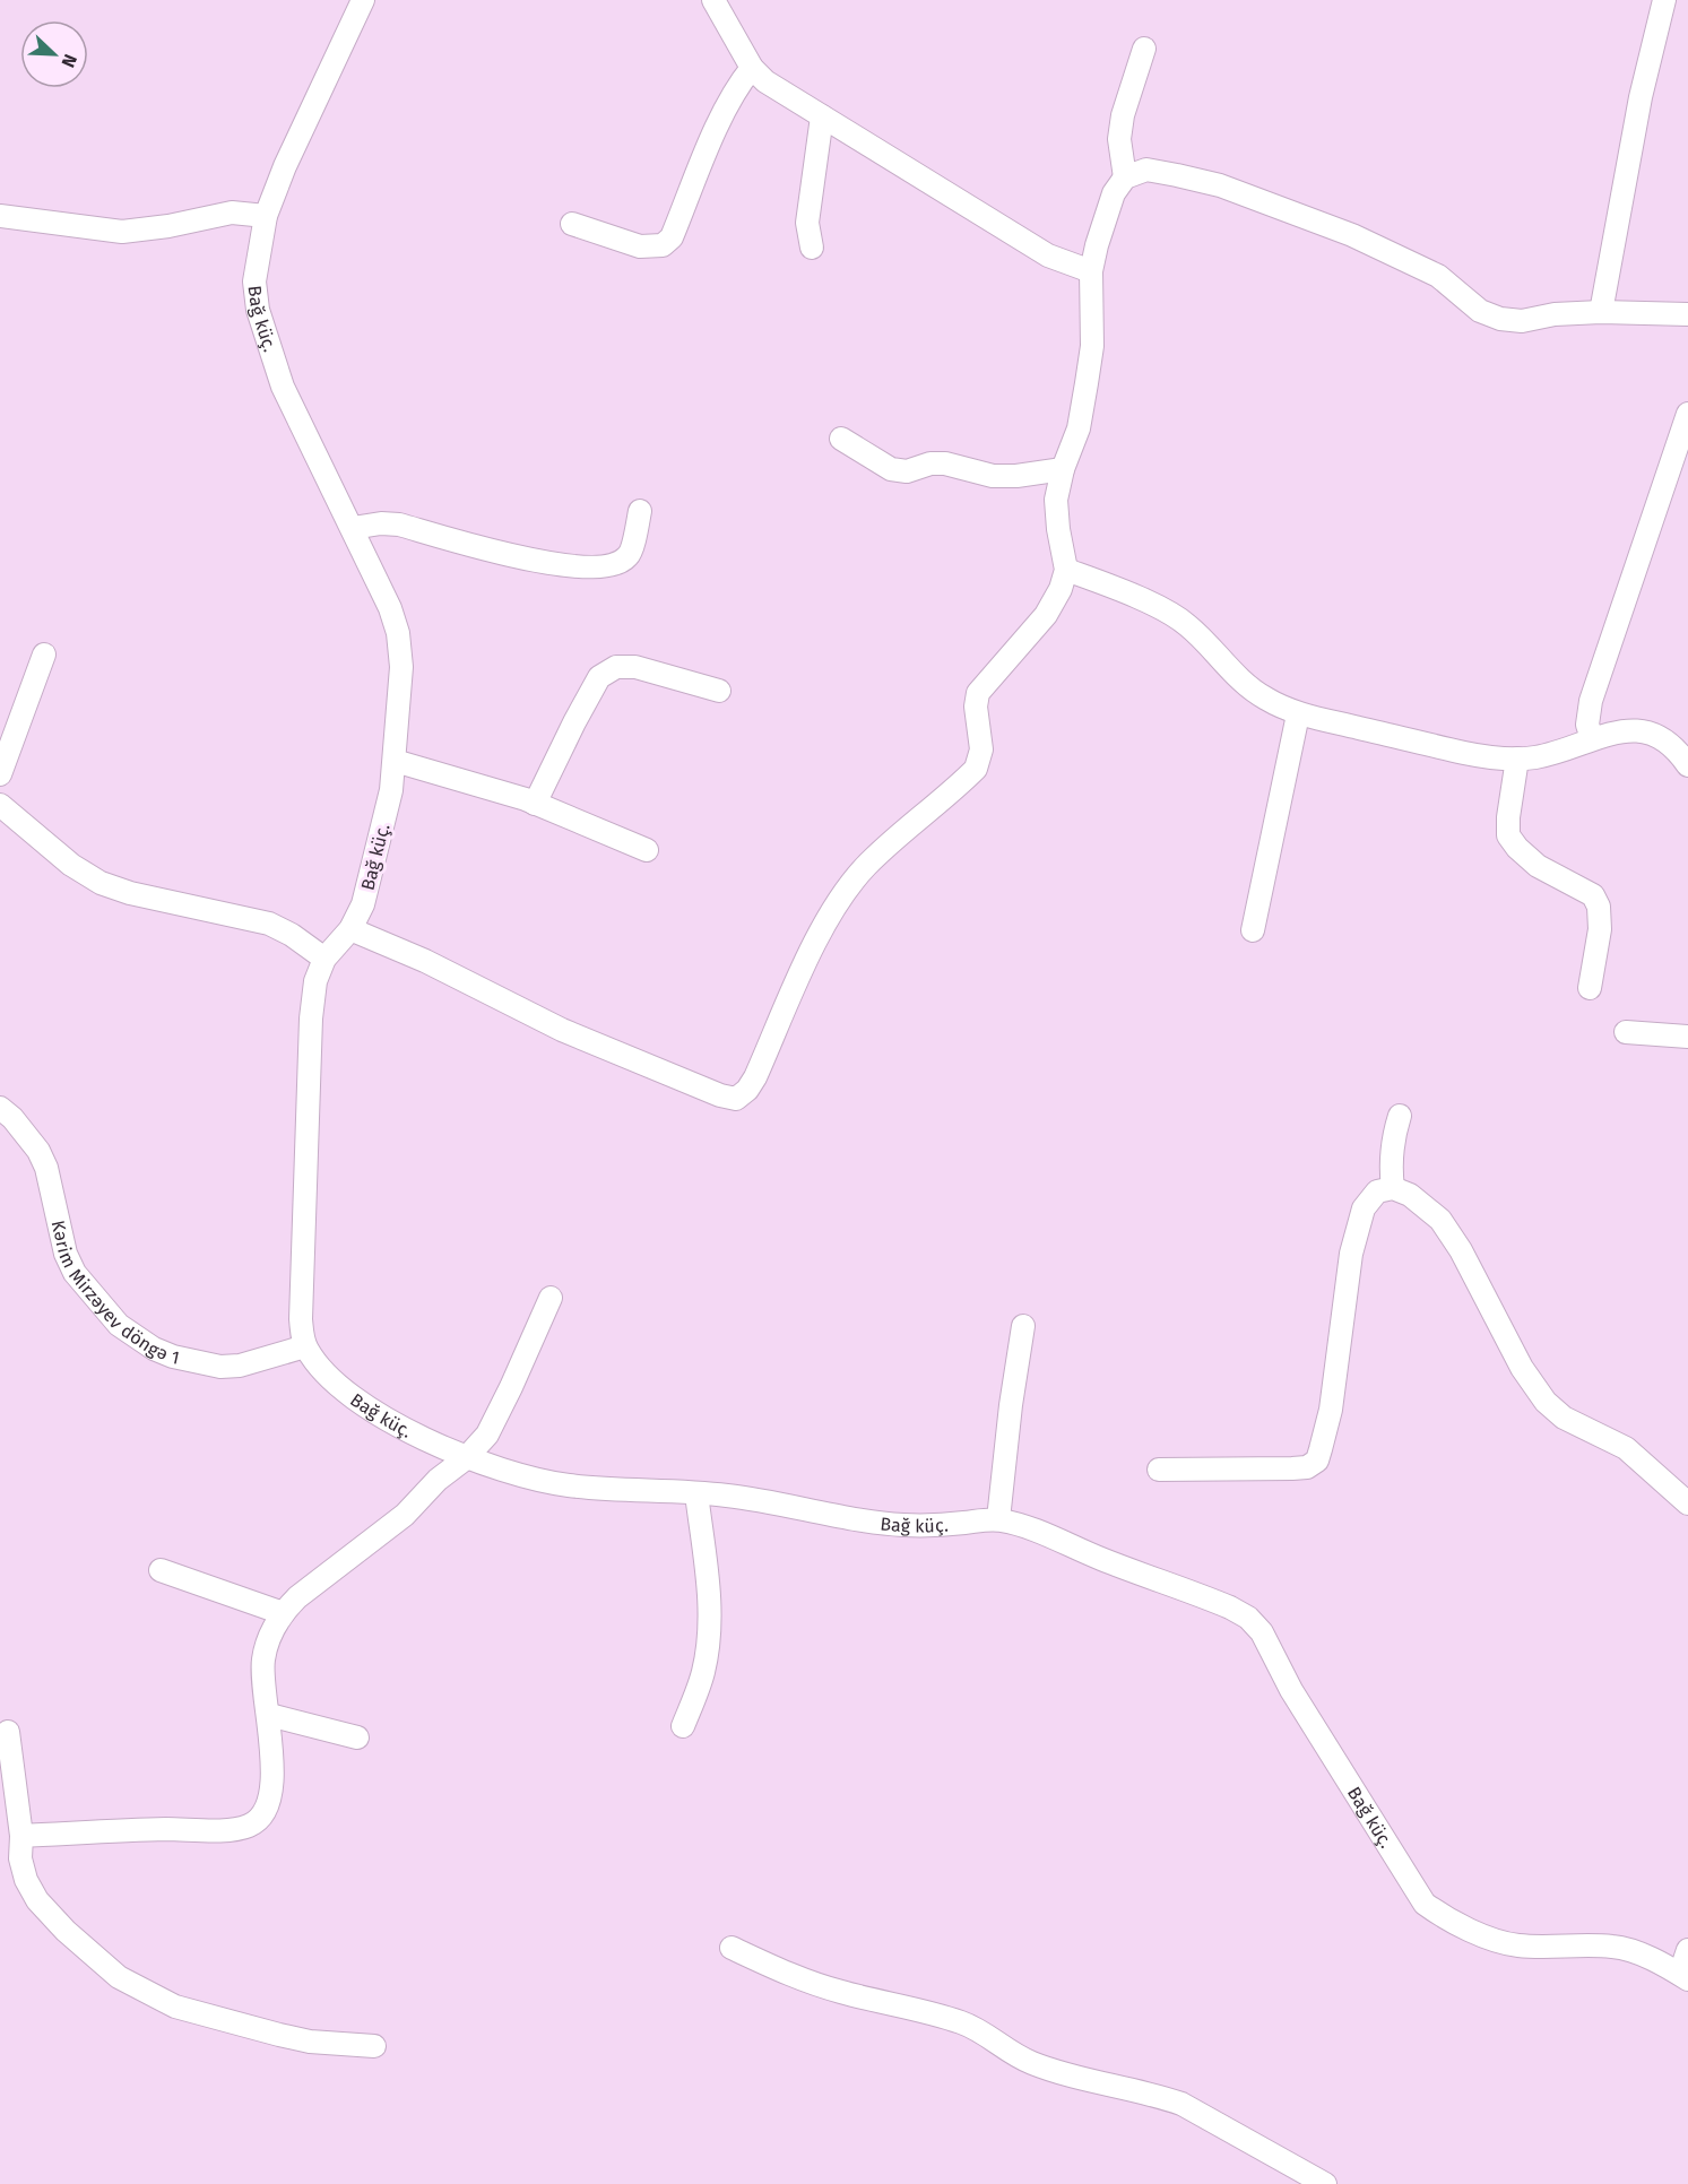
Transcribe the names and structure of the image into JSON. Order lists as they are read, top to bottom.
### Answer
{
  "streets": {
    "street": ["Bağ küç.", "Kərim Mirzəyev döngə 1"]
  },
  "crossings": [
    ["Bağ küç.", "Kərim Mirzəyev döngə 1"]
  ],
  "north": "bottom right"
}
